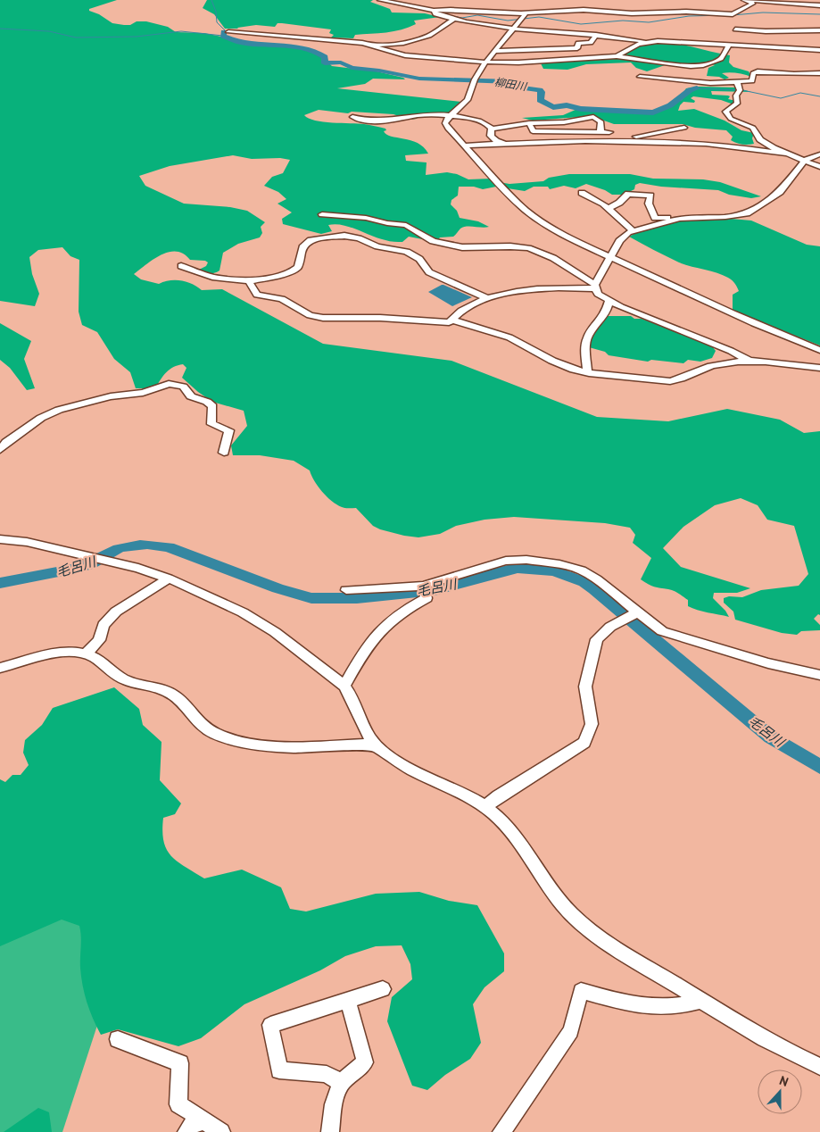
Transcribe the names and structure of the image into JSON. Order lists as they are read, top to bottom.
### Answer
{
  "water": ["柳田川", "毛呂川"],
  "north": "top"
}
